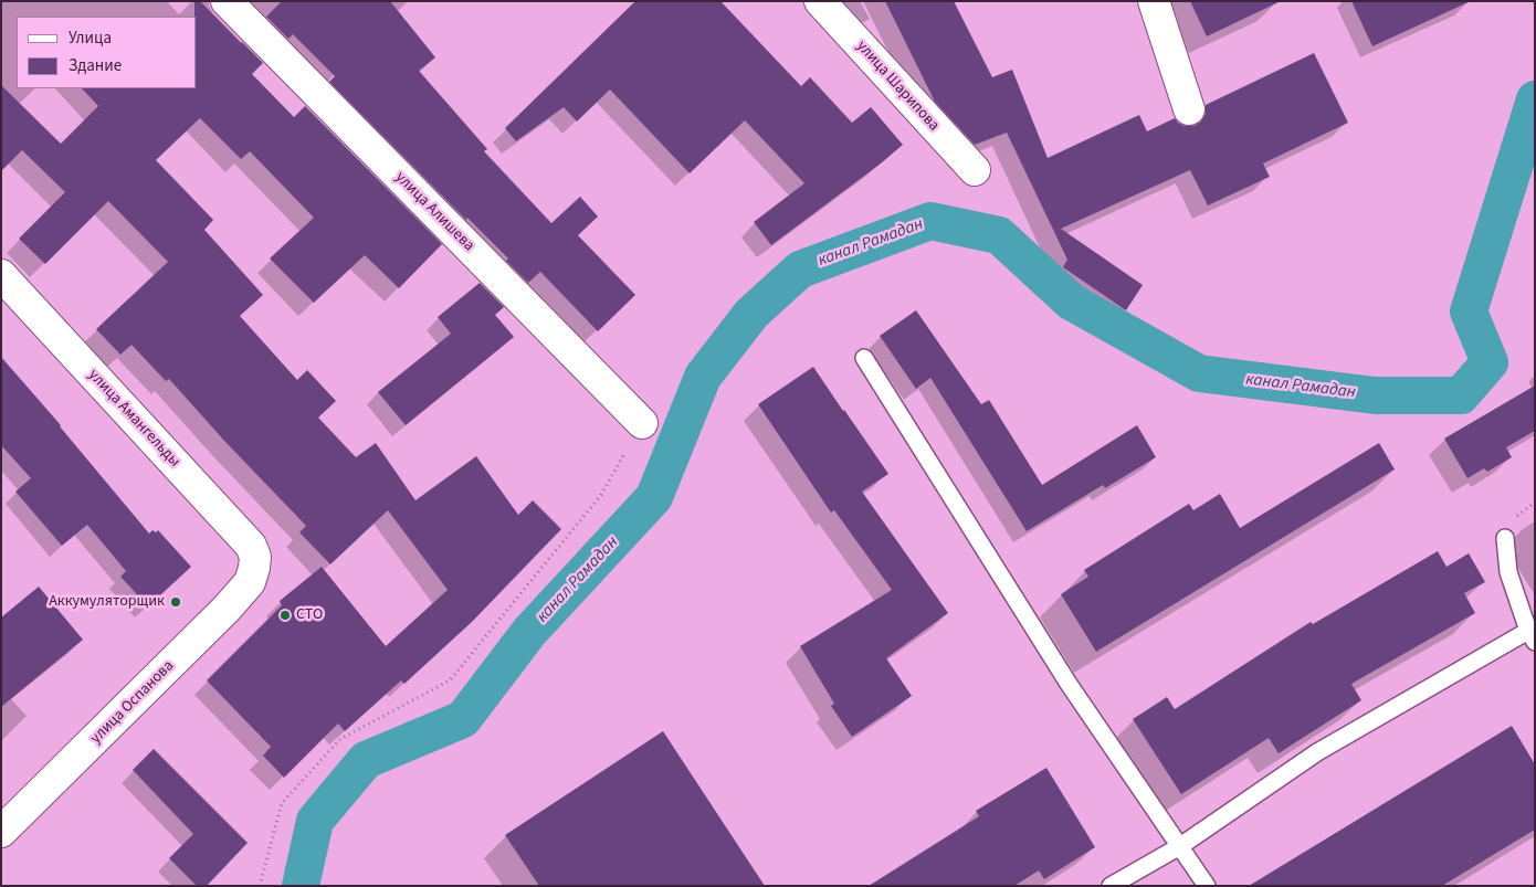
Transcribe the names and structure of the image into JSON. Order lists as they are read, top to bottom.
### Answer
{
  "streets": {
    "street": [
      "улица Шарипова",
      "улица Алишева",
      "улица Амангельды",
      "улица Оспанова"
    ]
  },
  "crossings": [
    ["улица Амангельды", "улица Оспанова"]
  ],
  "water": ["канал Рамадан"],
  "places": ["Аккумуляторщик", "СТО"],
  "legend": ["Улица", "Здание"]
}
